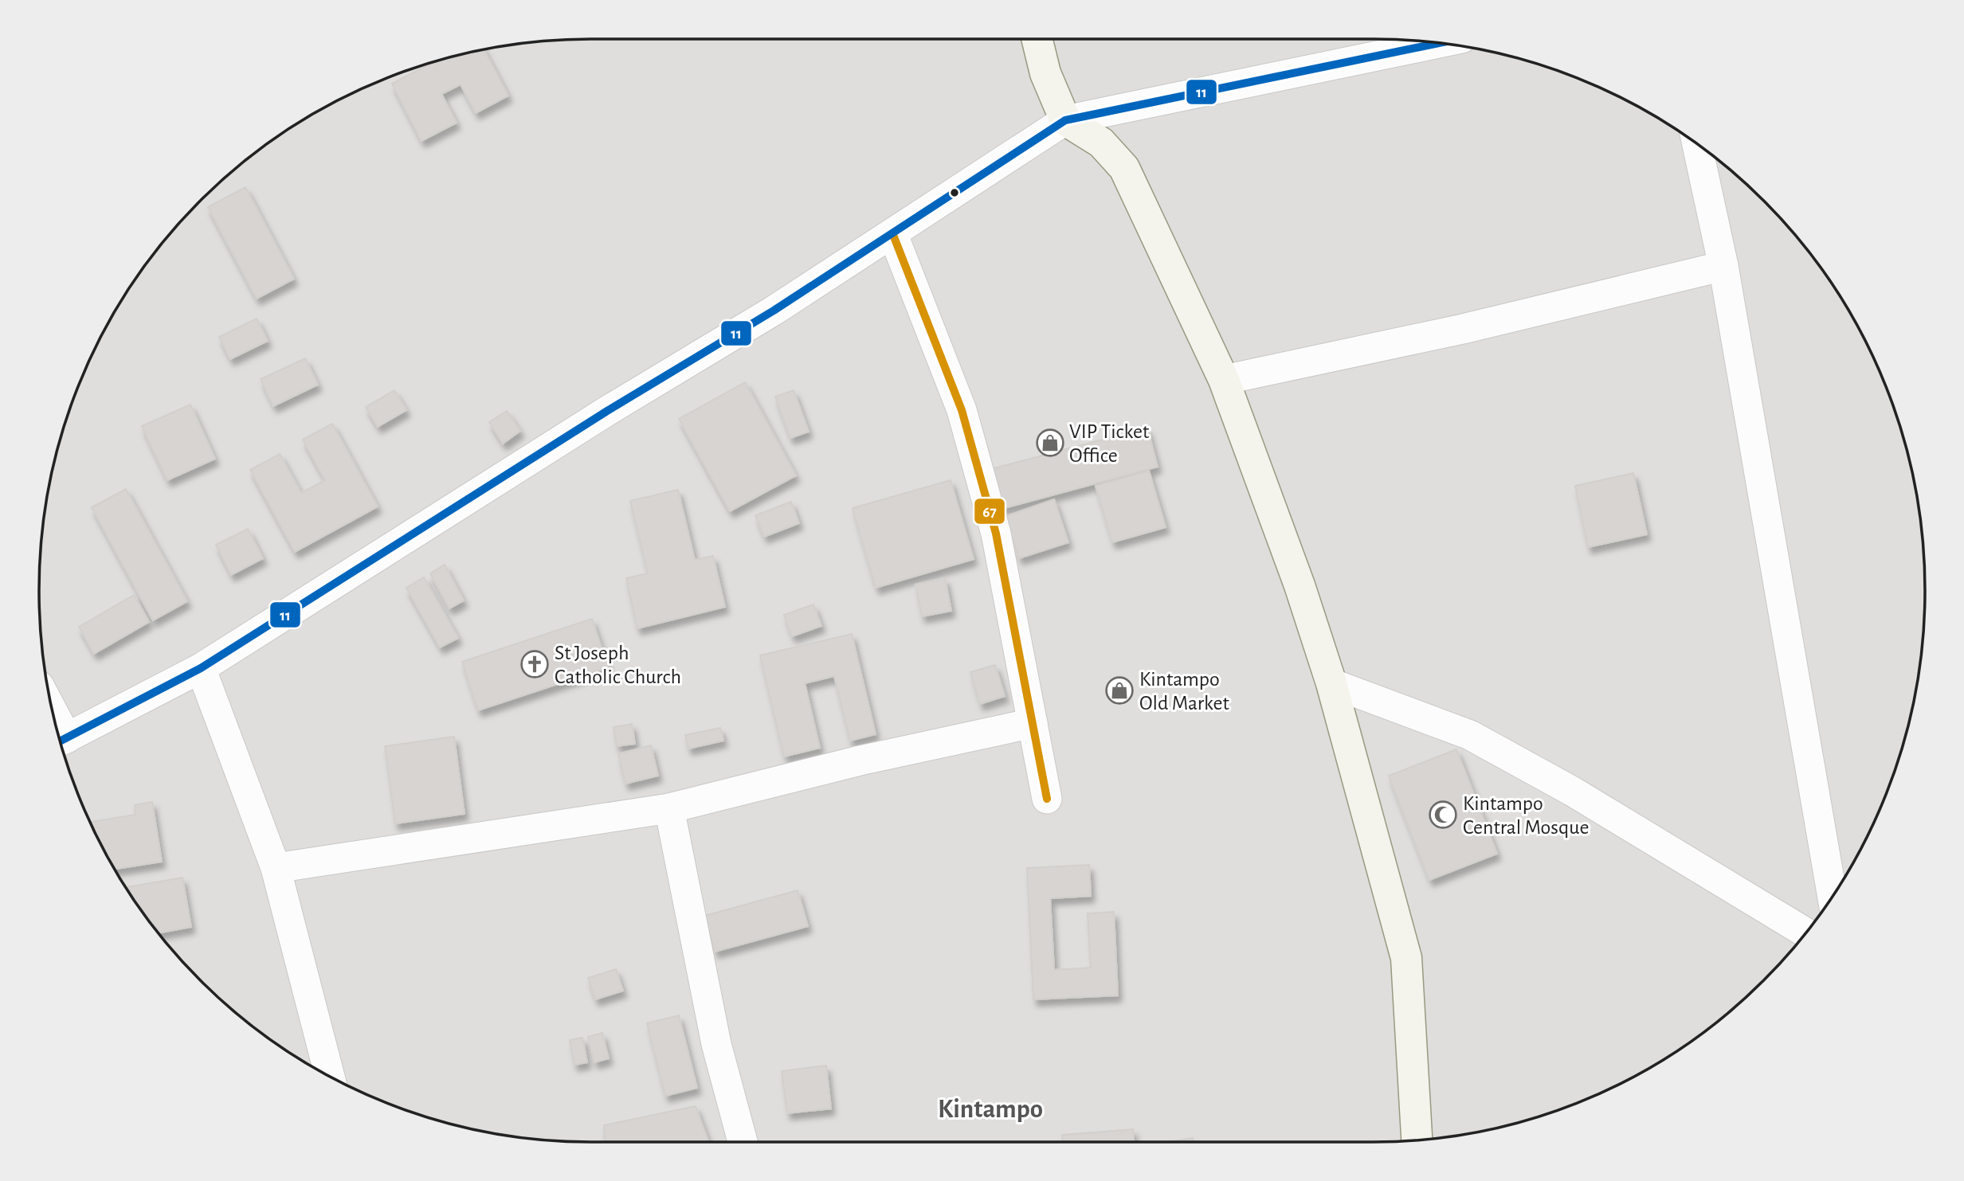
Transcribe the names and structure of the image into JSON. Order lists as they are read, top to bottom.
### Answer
{
  "districts": ["Kintampo"],
  "places": {
    "shop": ["VIP Ticket Office", "Kintampo Old Market"],
    "church": ["St Joseph Catholic Church"],
    "mosque": ["Kintampo Central Mosque"]
  },
  "lines": ["transit line 11", "transit line 67"]
}
